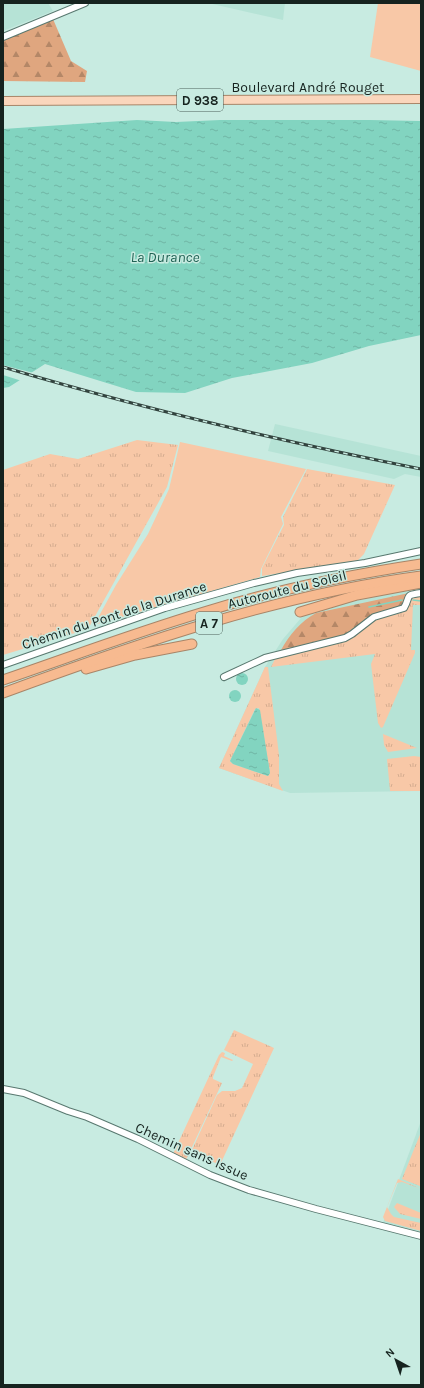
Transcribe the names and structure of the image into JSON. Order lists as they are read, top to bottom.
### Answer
{
  "streets": {
    "highway": ["Autoroute du Soleil", "A 7"],
    "main road": ["Boulevard André Rouget", "D 938"],
    "street": ["Chemin du Pont de la Durance", "Chemin sans Issue"]
  },
  "water": ["La Durance"],
  "north": "top left"
}
